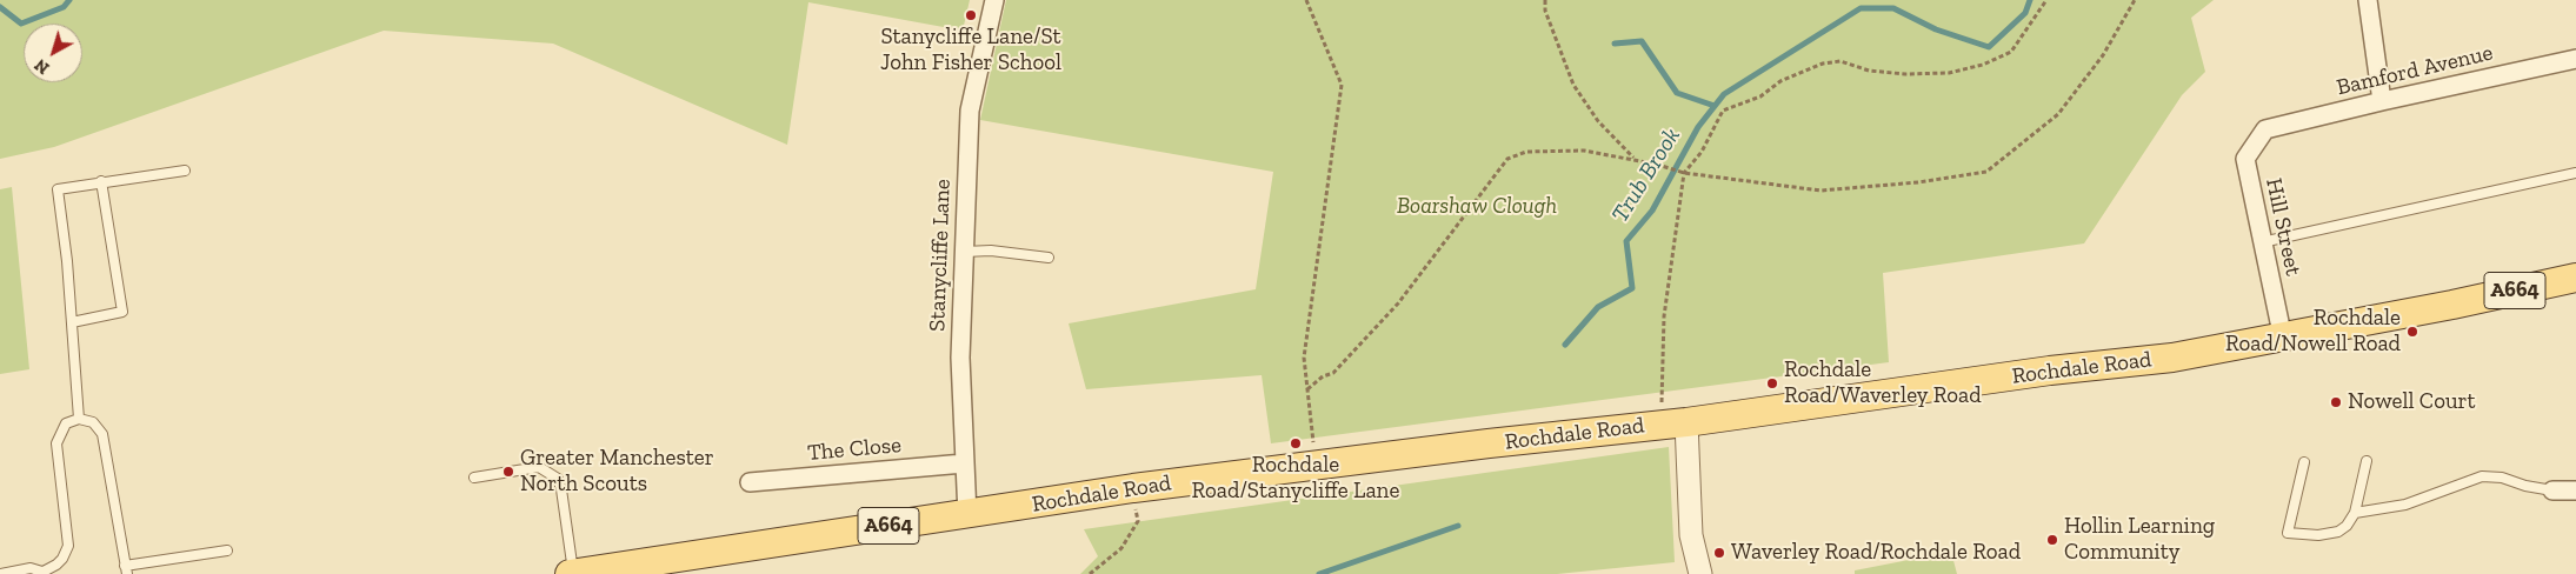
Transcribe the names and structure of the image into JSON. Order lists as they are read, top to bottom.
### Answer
{
  "streets": {
    "main road": ["A664", "Rochdale Road"],
    "street": [
      "Bamford Avenue",
      "Hill Street",
      "Stanycliffe Lane",
      "The Close"
    ]
  },
  "crossings": [
    ["Bamford Avenue", "Hill Street"],
    ["Hill Street", "Rochdale Road"],
    ["Stanycliffe Lane", "Rochdale Road"],
    ["Stanycliffe Lane", "The Close"]
  ],
  "water": ["Trub Brook"],
  "parks": ["Boarshaw Clough"],
  "places": [
    "Stanycliffe Lane/St John Fisher School",
    "Rochdale Road/Nowell Road",
    "Rochdale Road/Waverley Road",
    "Nowell Court",
    "Rochdale Road/Stanycliffe Lane",
    "Greater Manchester North Scouts",
    "Hollin Learning Community",
    "Waverley Road/Rochdale Road"
  ],
  "north": "bottom left"
}
